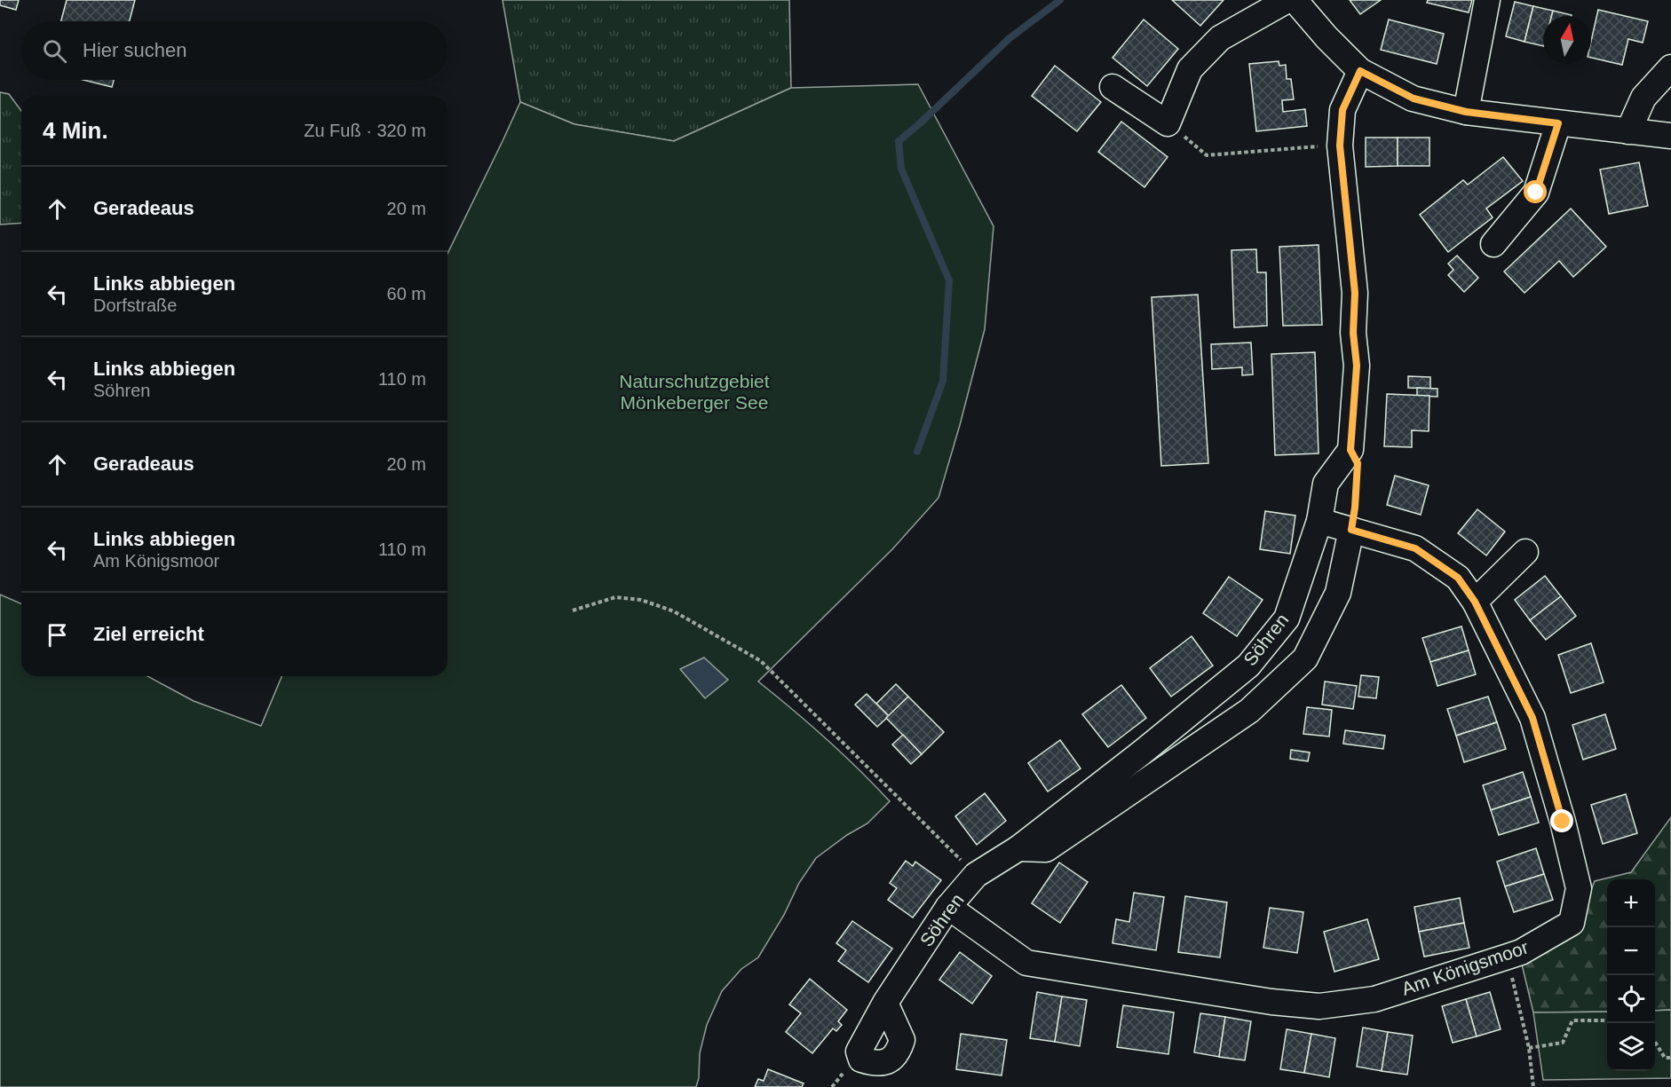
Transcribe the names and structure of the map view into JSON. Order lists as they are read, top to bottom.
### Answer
{
  "streets": {
    "street": ["Söhren", "Am Königsmoor"]
  },
  "crossings": [
    ["Söhren", "Am Königsmoor"]
  ],
  "parks": ["Naturschutzgebiet Mönkeberger See"],
  "north": "top",
  "page": {
    "search": "Hier suchen",
    "heading": ["4 Min.", "Zu Fuß · 320 m"],
    "list": [
      ["Geradeaus", "20 m"],
      ["Links abbiegen", "Dorfstraße", "60 m"],
      ["Links abbiegen", "Söhren", "110 m"],
      ["Geradeaus", "20 m"],
      ["Links abbiegen", "Am Königsmoor", "110 m"],
      "Ziel erreicht"
    ],
    "map_buttons": ["+", "−"]
  }
}
